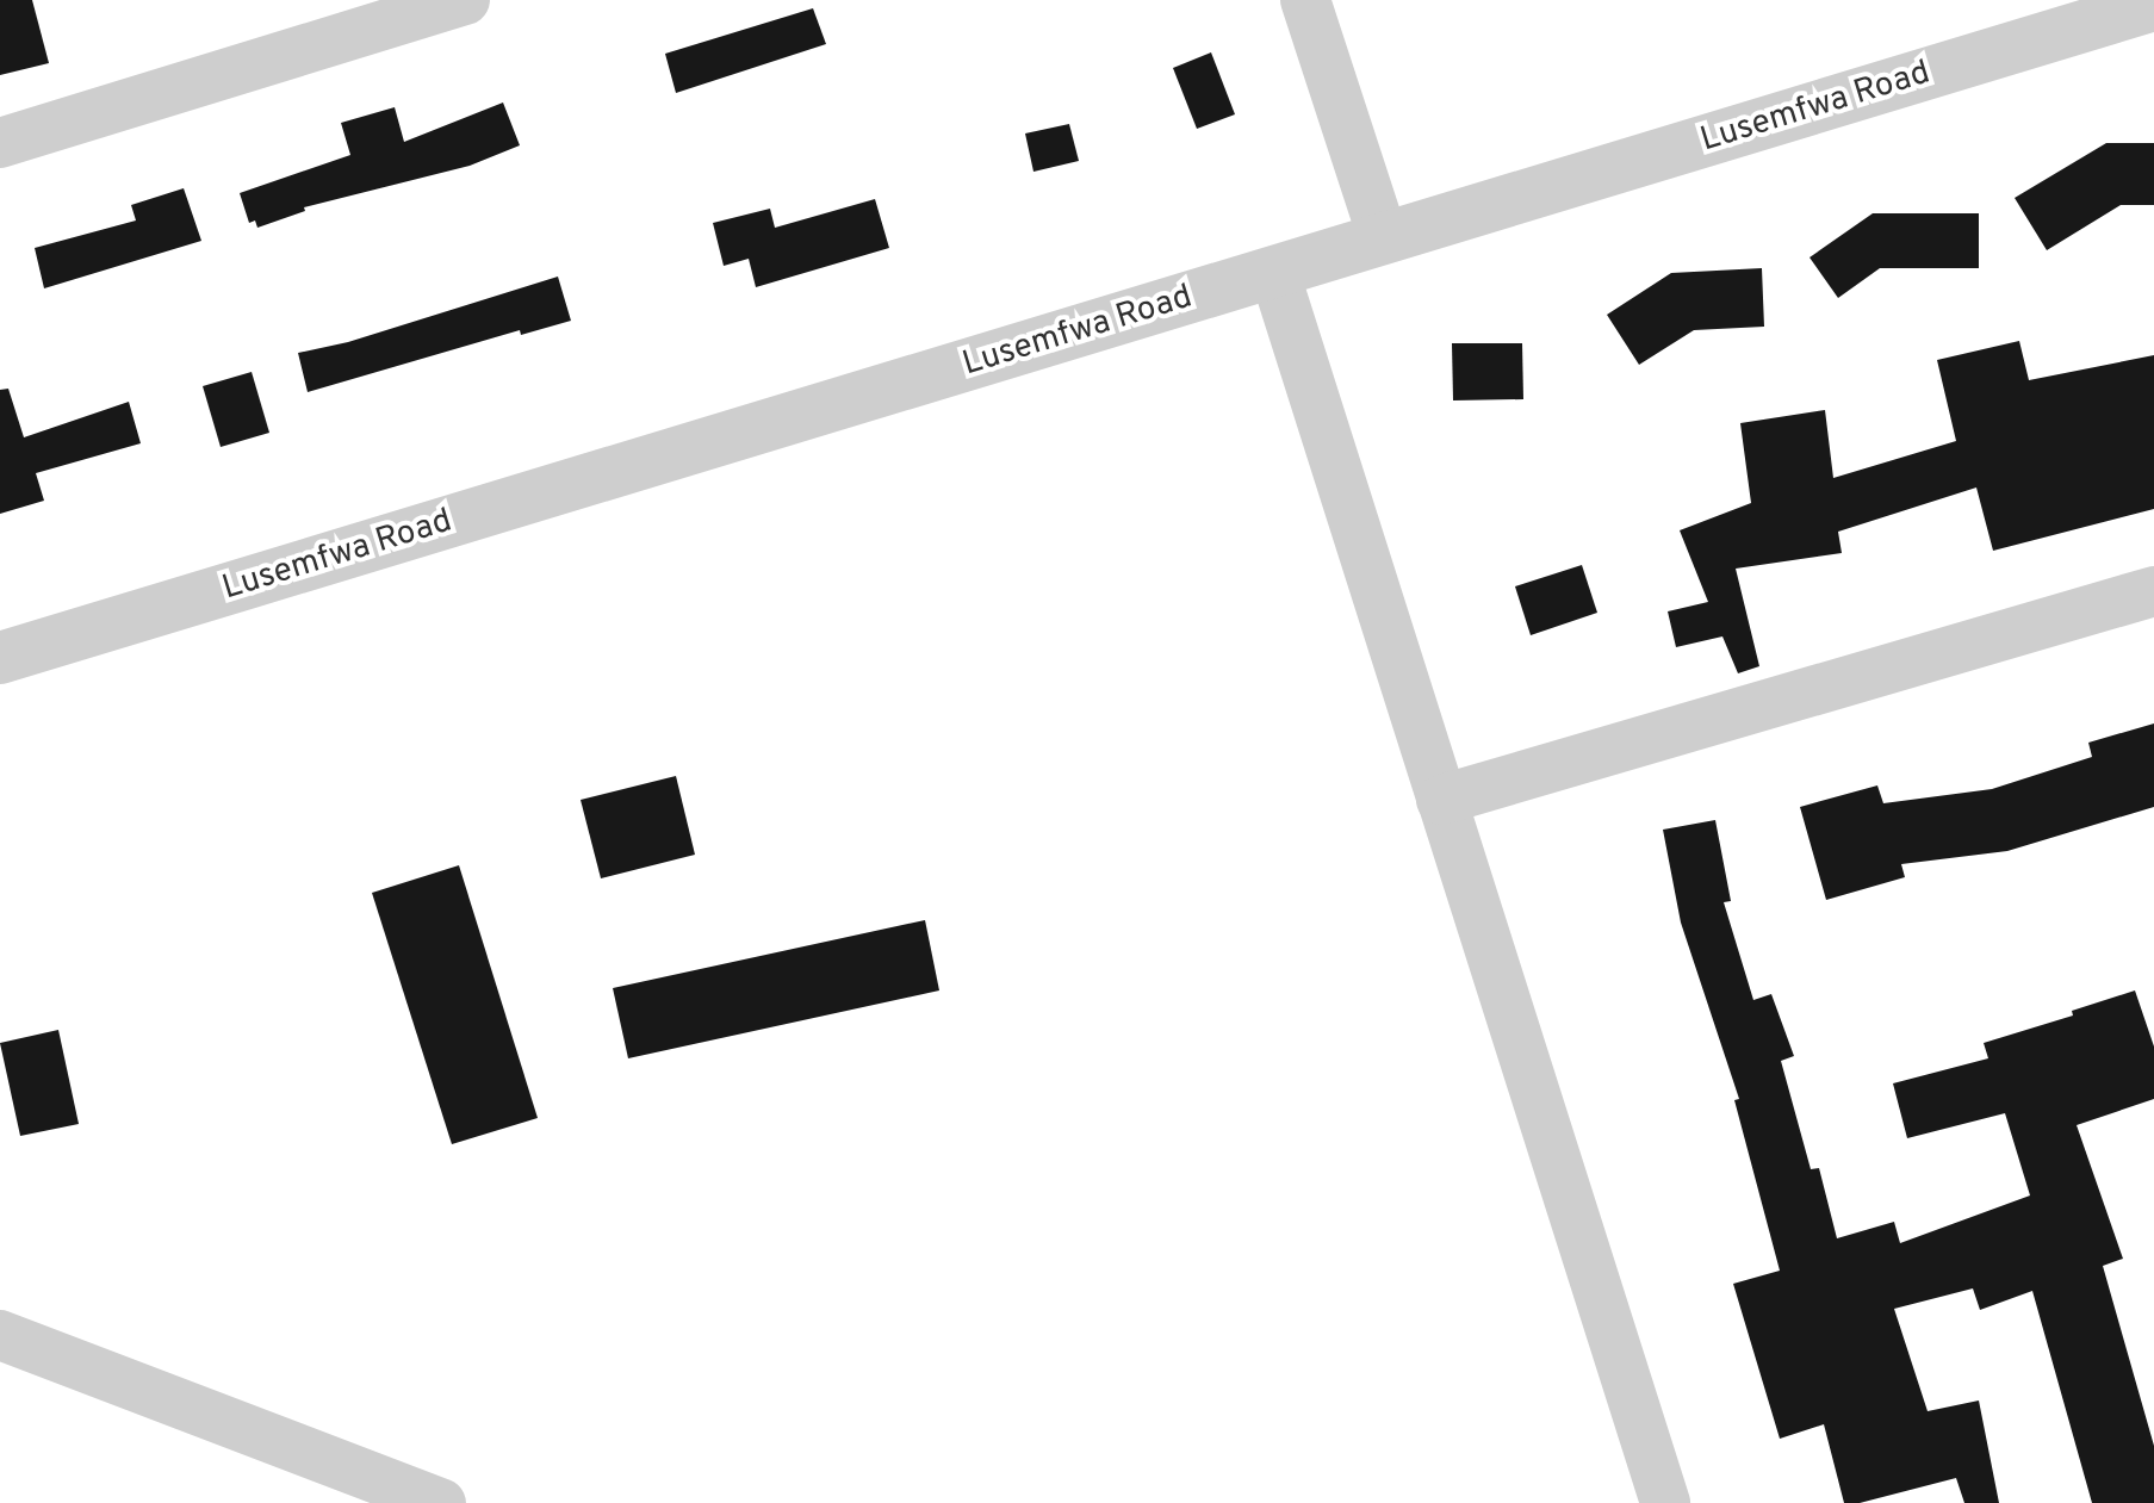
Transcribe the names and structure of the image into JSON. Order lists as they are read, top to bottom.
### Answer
{
  "streets": {
    "street": ["Lusemfwa Road"]
  }
}
